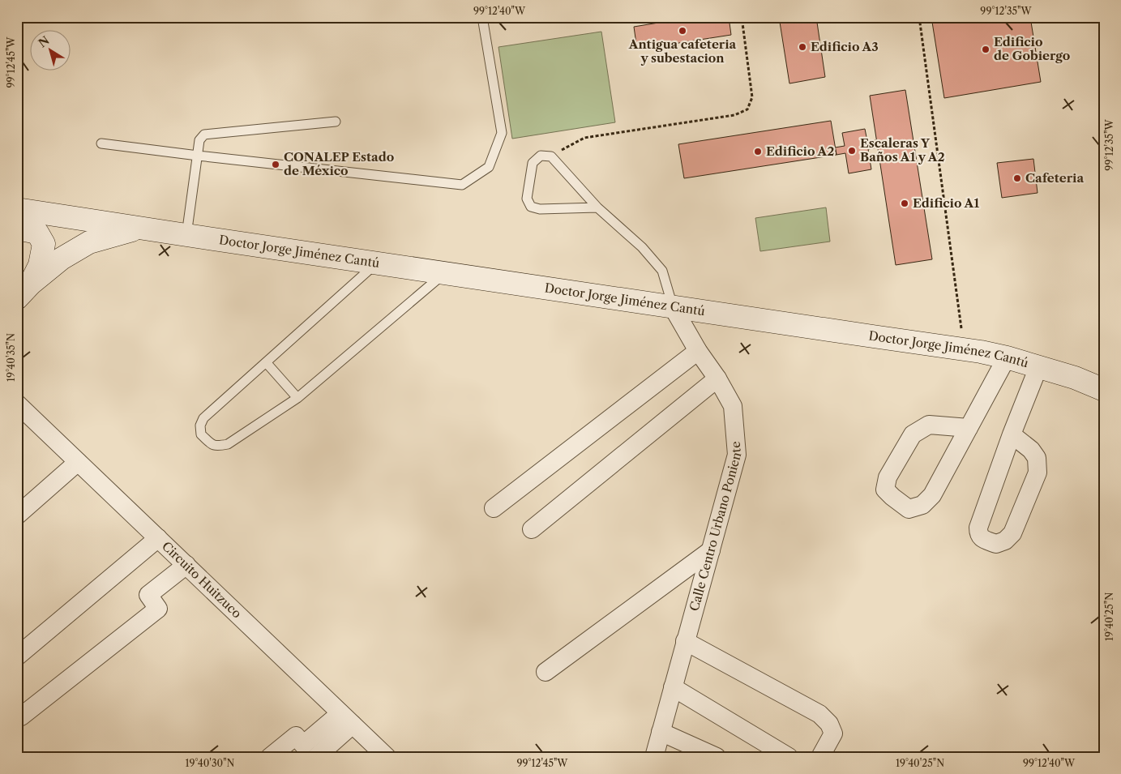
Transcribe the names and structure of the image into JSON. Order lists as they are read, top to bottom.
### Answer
{
  "streets": {
    "main road": ["Doctor Jorge Jiménez Cantú"],
    "street": ["Calle Centro Urbano Poniente", "Circuito Huitzuco"]
  },
  "crossings": [
    ["Doctor Jorge Jiménez Cantú", "Calle Centro Urbano Poniente"]
  ],
  "places": [
    "Antigua cafeteria y subestacion",
    "Edificio A3",
    "Edificio de Gobiergo",
    "Escaleras Y Baños A1 y A2",
    "Edificio A2",
    "CONALEP Estado de México",
    "Cafeteria",
    "Edificio A1"
  ],
  "north": "top left",
  "coordinates": [
    "99°12'40\"W",
    "99°12'35\"W",
    "99°12'45\"W",
    "19°40'35\"N",
    "19°40'25\"N",
    "19°40'30\"N"
  ]
}
